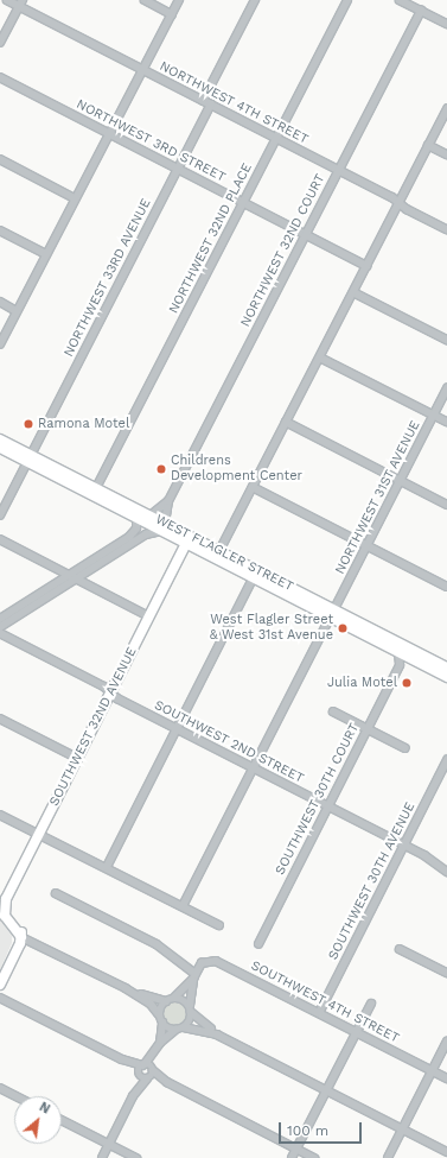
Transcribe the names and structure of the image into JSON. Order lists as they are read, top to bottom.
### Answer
{
  "streets": {
    "main road": ["WEST FLAGLER STREET", "SOUTHWEST 32ND AVENUE"],
    "street": [
      "NORTHWEST 4TH STREET",
      "NORTHWEST 3RD STREET",
      "NORTHWEST 32ND PLACE",
      "NORTHWEST 32ND COURT",
      "NORTHWEST 33RD AVENUE",
      "NORTHWEST 31ST AVENUE",
      "SOUTHWEST 2ND STREET",
      "SOUTHWEST 30TH COURT",
      "SOUTHWEST 30TH AVENUE",
      "SOUTHWEST 4TH STREET"
    ]
  },
  "crossings": [
    ["NORTHWEST 4TH STREET", "NORTHWEST 32ND PLACE"],
    ["NORTHWEST 4TH STREET", "NORTHWEST 32ND COURT"],
    ["NORTHWEST 4TH STREET", "NORTHWEST 33RD AVENUE"],
    ["NORTHWEST 3RD STREET", "NORTHWEST 32ND PLACE"],
    ["NORTHWEST 3RD STREET", "NORTHWEST 32ND COURT"],
    ["NORTHWEST 3RD STREET", "NORTHWEST 33RD AVENUE"],
    ["NORTHWEST 32ND PLACE", "WEST FLAGLER STREET"],
    ["NORTHWEST 32ND COURT", "WEST FLAGLER STREET"],
    ["NORTHWEST 33RD AVENUE", "WEST FLAGLER STREET"],
    ["NORTHWEST 31ST AVENUE", "WEST FLAGLER STREET"],
    ["NORTHWEST 31ST AVENUE", "SOUTHWEST 2ND STREET"],
    ["WEST FLAGLER STREET", "SOUTHWEST 32ND AVENUE"],
    ["WEST FLAGLER STREET", "SOUTHWEST 30TH COURT"],
    ["SOUTHWEST 32ND AVENUE", "SOUTHWEST 2ND STREET"],
    ["SOUTHWEST 2ND STREET", "SOUTHWEST 30TH COURT"],
    ["SOUTHWEST 2ND STREET", "SOUTHWEST 30TH AVENUE"],
    ["SOUTHWEST 30TH AVENUE", "SOUTHWEST 4TH STREET"]
  ],
  "places": [
    "Ramona Motel",
    "Childrens Development Center",
    "West Flagler Street & West 31st Avenue",
    "Julia Motel"
  ],
  "scale_bar": "100 m",
  "north": "top right"
}
